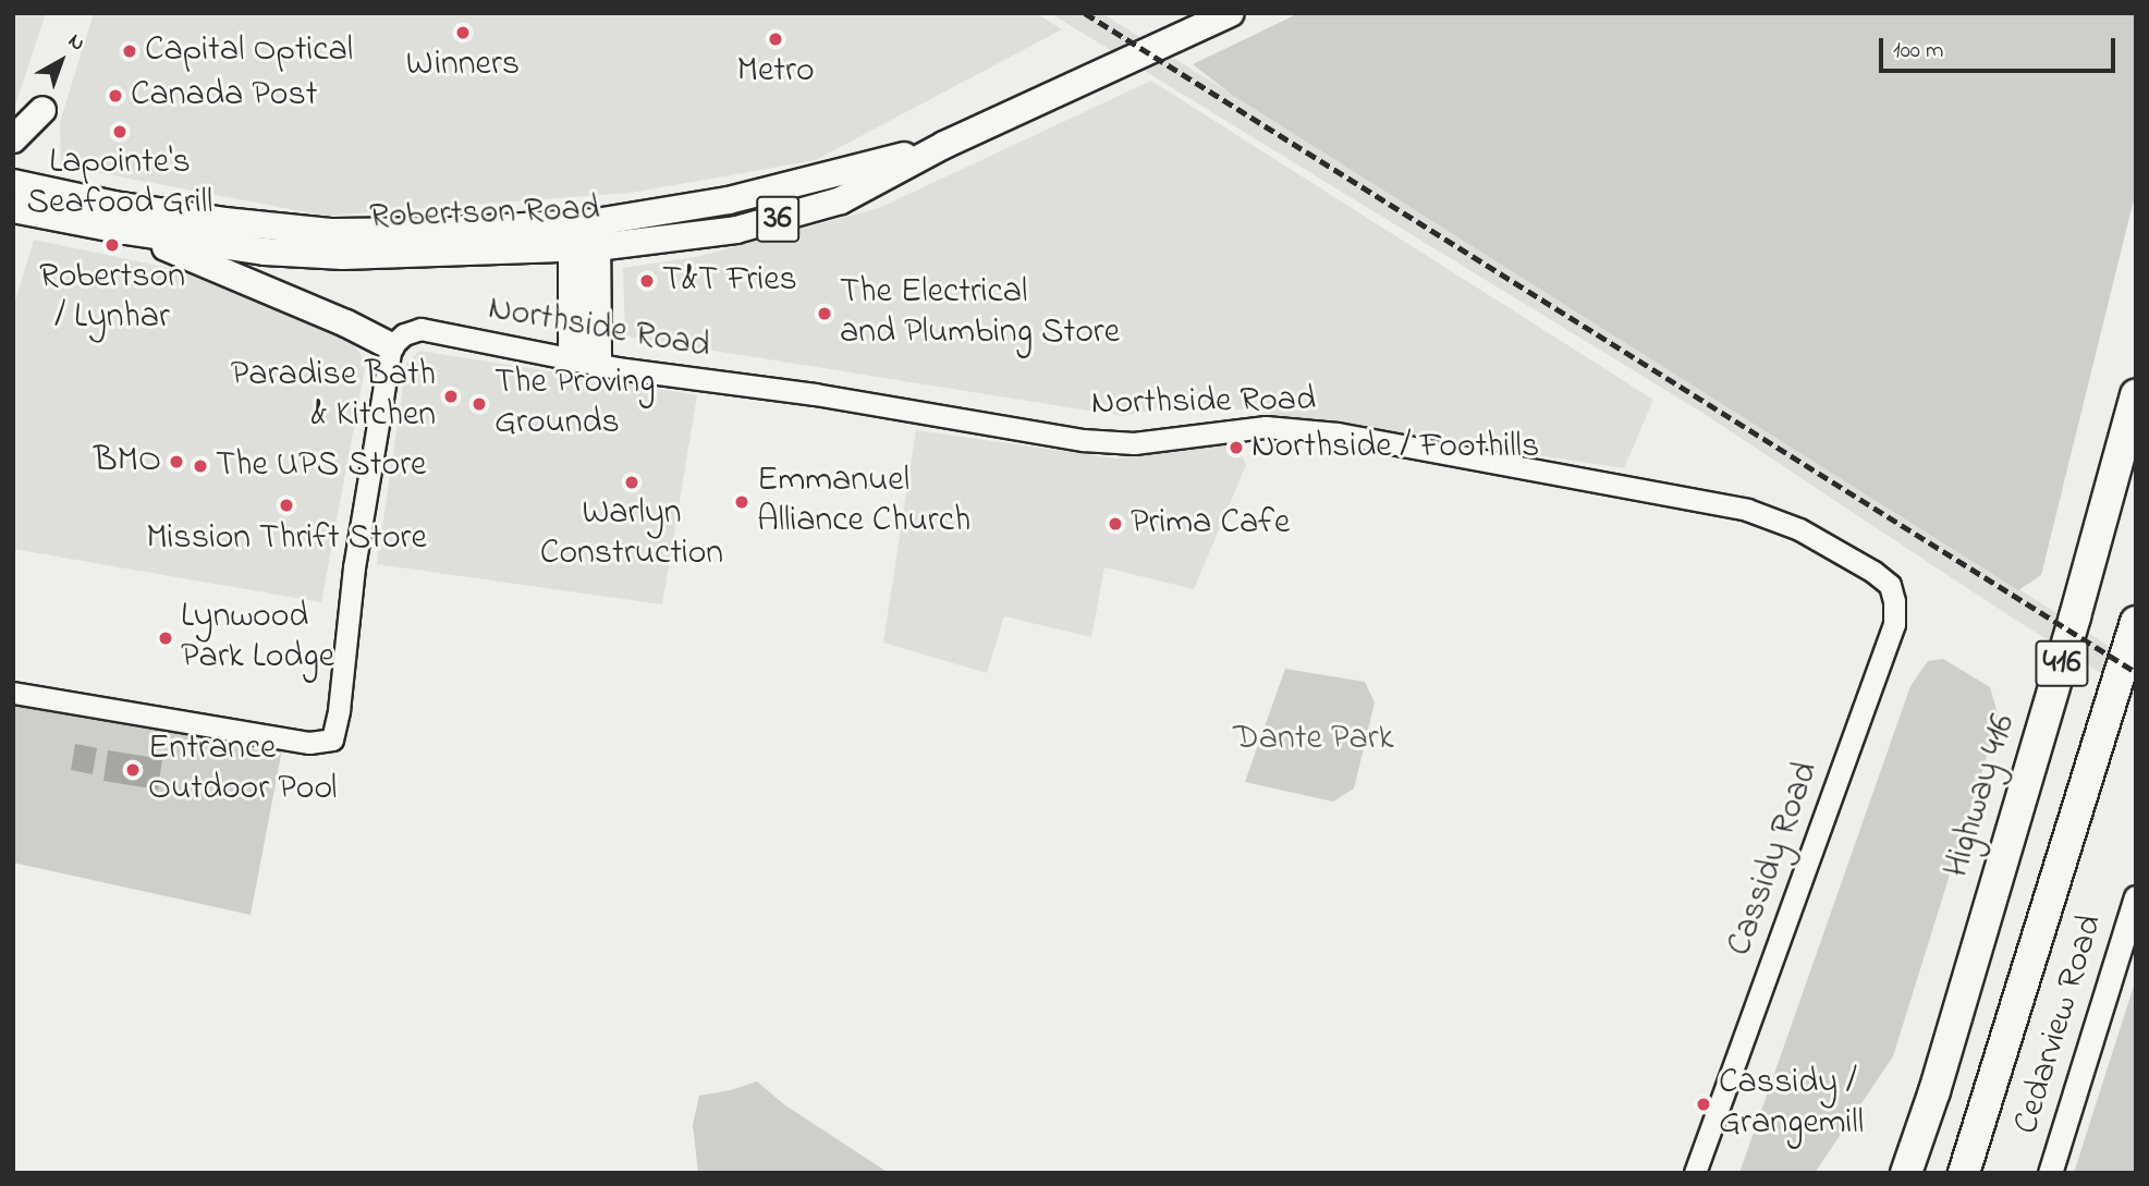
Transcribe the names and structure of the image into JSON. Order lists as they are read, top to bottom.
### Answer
{
  "streets": {
    "highway": ["416", "Highway 416"],
    "main road": ["Robertson Road", "36", "Cedarview Road"],
    "street": ["Northside Road", "Cassidy Road"]
  },
  "crossings": [
    ["Northside Road", "Cassidy Road"]
  ],
  "parks": ["Dante Park"],
  "places": [
    "Winners",
    "Metro",
    "Capital Optical",
    "Canada Post",
    "Lapointe's Seafood Grill",
    "Robertson / Lynhar",
    "T&T Fries",
    "The Electrical and Plumbing Store",
    "Paradise Bath & Kitchen",
    "The Proving Grounds",
    "Northside / Foothills",
    "BMO",
    "The UPS Store",
    "Warlyn Construction",
    "Emmanuel Alliance Church",
    "Mission Thrift Store",
    "Prima Cafe",
    "Lynwood Park Lodge",
    "Entrance Outdoor Pool",
    "Cassidy / Grangemill"
  ],
  "scale_bar": "100 m",
  "north": "top right"
}
